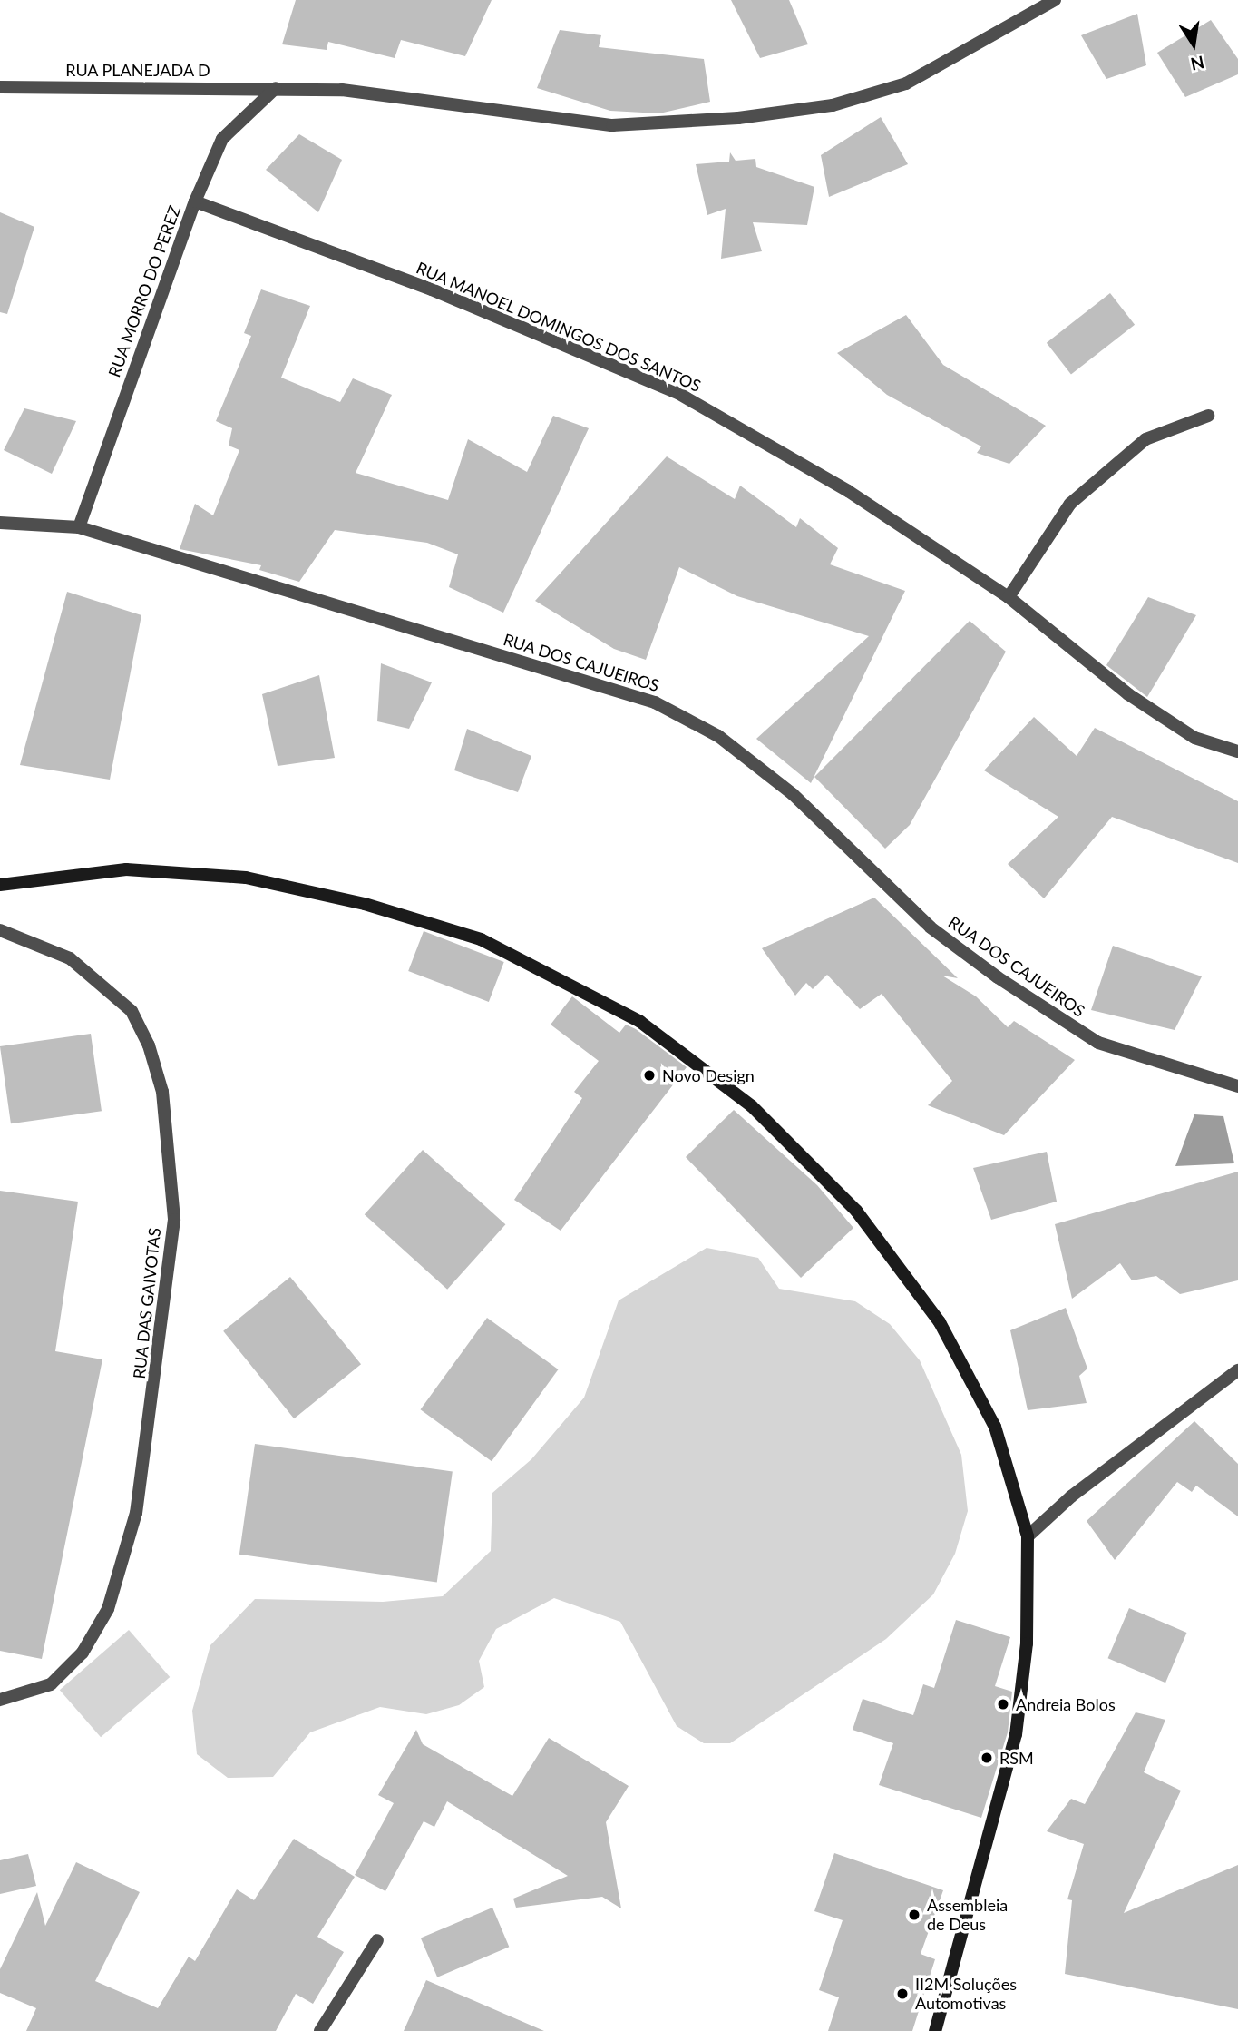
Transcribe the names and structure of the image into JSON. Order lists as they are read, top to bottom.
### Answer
{
  "streets": {
    "street": [
      "RUA PLANEJADA D",
      "RUA MORRO DO PEREZ",
      "RUA MANOEL DOMINGOS DOS SANTOS",
      "RUA DOS CAJUEIROS",
      "RUA DAS GAIVOTAS"
    ]
  },
  "crossings": [
    ["RUA PLANEJADA D", "RUA MORRO DO PEREZ"],
    ["RUA MORRO DO PEREZ", "RUA MANOEL DOMINGOS DOS SANTOS"],
    ["RUA MORRO DO PEREZ", "RUA DOS CAJUEIROS"]
  ],
  "places": [
    "Novo Design",
    "Andreia Bolos",
    "RSM",
    "Assembleia de Deus",
    "II2M Soluções Automotivas"
  ],
  "north": "bottom"
}
